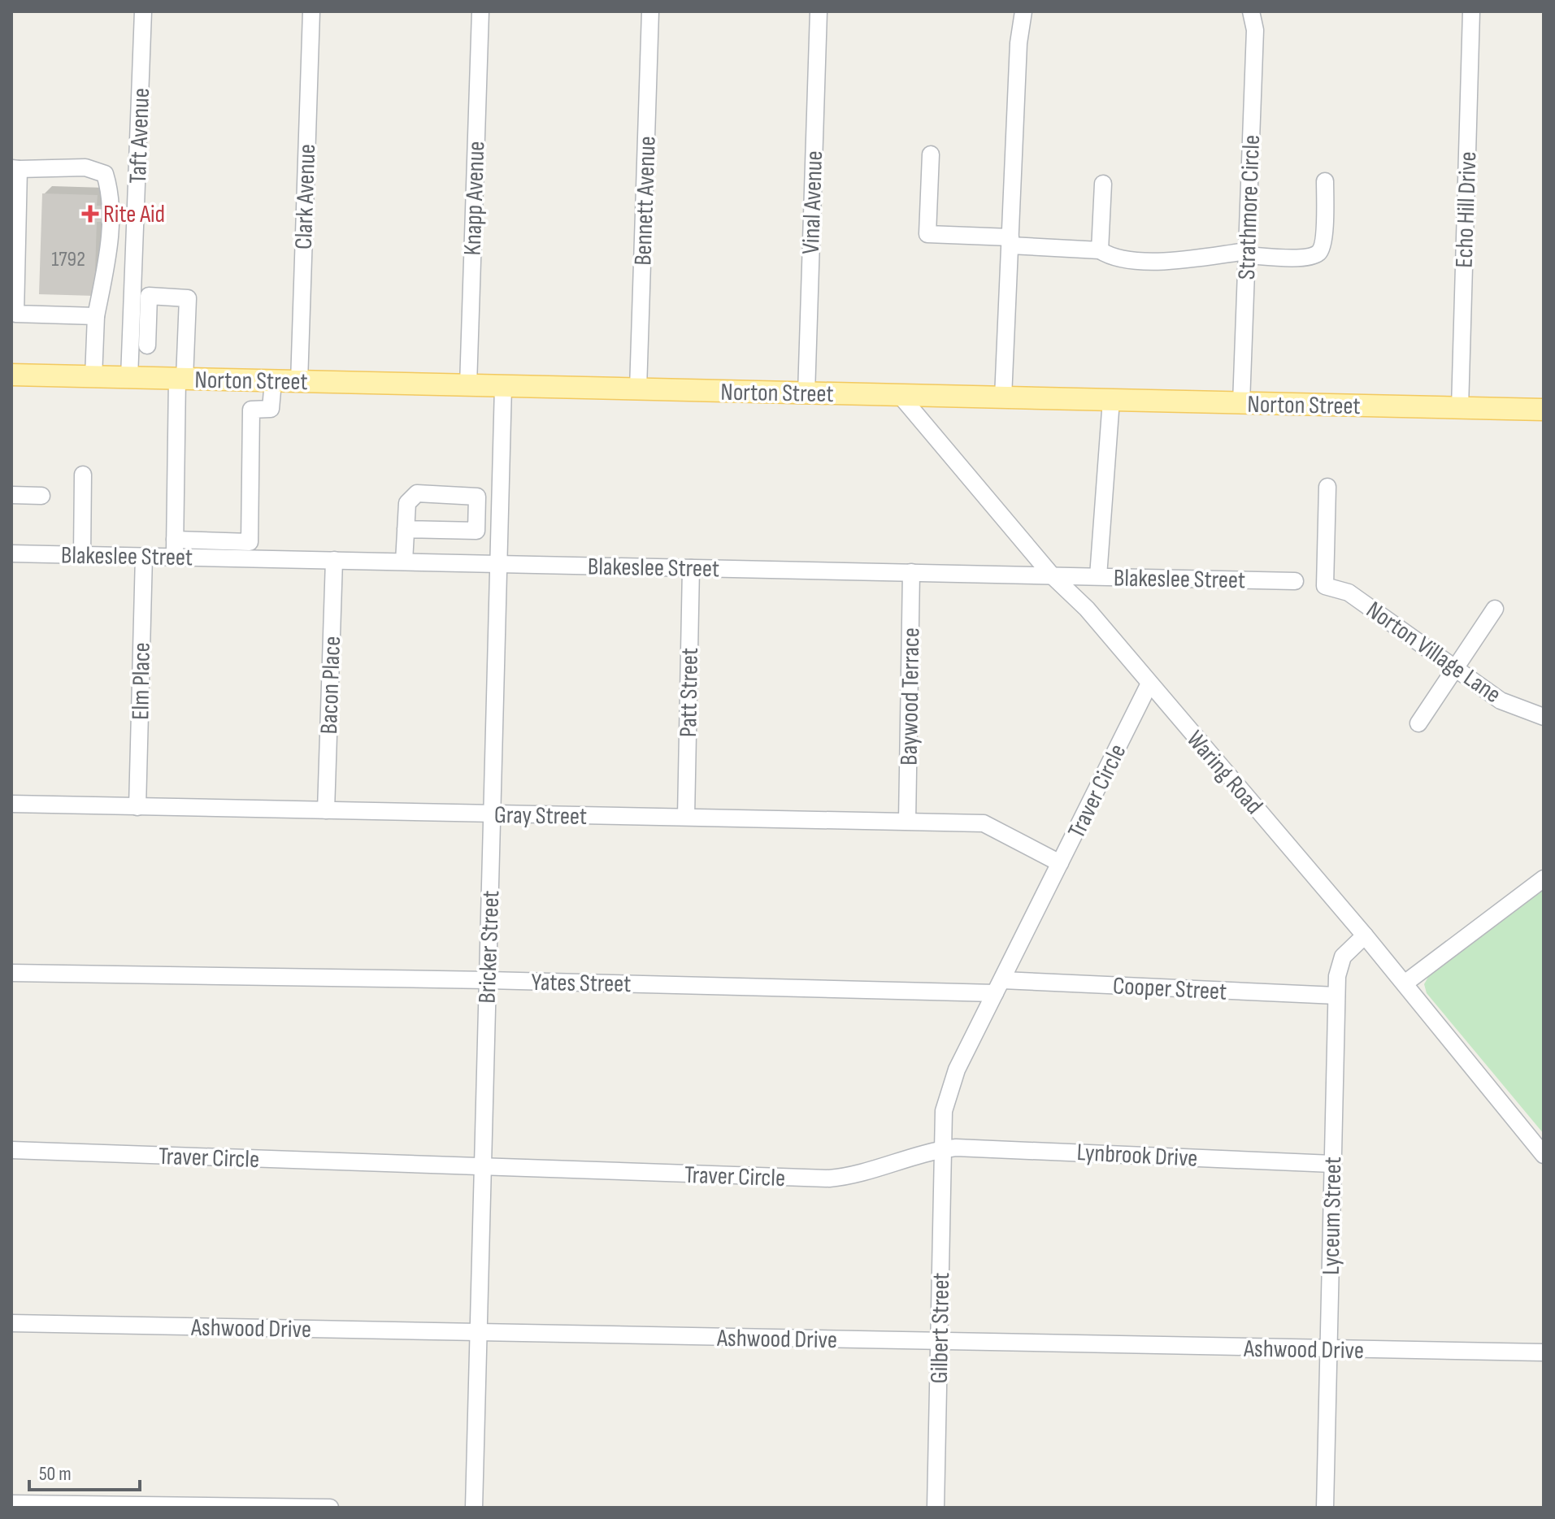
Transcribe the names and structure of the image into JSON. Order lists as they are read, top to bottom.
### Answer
{
  "streets": {
    "main road": ["Norton Street"],
    "street": [
      "Taft Avenue",
      "Clark Avenue",
      "Knapp Avenue",
      "Bennett Avenue",
      "Vinal Avenue",
      "Strathmore Circle",
      "Echo Hill Drive",
      "Blakeslee Street",
      "Norton Village Lane",
      "Elm Place",
      "Bacon Place",
      "Patt Street",
      "Baywood Terrace",
      "Waring Road",
      "Traver Circle",
      "Gray Street",
      "Bricker Street",
      "Yates Street",
      "Cooper Street",
      "Lynbrook Drive",
      "Lyceum Street",
      "Ashwood Drive",
      "Gilbert Street"
    ]
  },
  "crossings": [
    ["Taft Avenue", "Norton Street"],
    ["Clark Avenue", "Norton Street"],
    ["Knapp Avenue", "Norton Street"],
    ["Bennett Avenue", "Norton Street"],
    ["Vinal Avenue", "Norton Street"],
    ["Strathmore Circle", "Norton Street"],
    ["Echo Hill Drive", "Norton Street"],
    ["Norton Street", "Waring Road"],
    ["Norton Street", "Bricker Street"],
    ["Blakeslee Street", "Elm Place"],
    ["Blakeslee Street", "Bacon Place"],
    ["Blakeslee Street", "Patt Street"],
    ["Blakeslee Street", "Baywood Terrace"],
    ["Blakeslee Street", "Waring Road"],
    ["Blakeslee Street", "Bricker Street"],
    ["Elm Place", "Gray Street"],
    ["Bacon Place", "Gray Street"],
    ["Patt Street", "Gray Street"],
    ["Baywood Terrace", "Gray Street"],
    ["Waring Road", "Traver Circle"],
    ["Waring Road", "Lyceum Street"],
    ["Traver Circle", "Gray Street"],
    ["Traver Circle", "Bricker Street"],
    ["Traver Circle", "Yates Street"],
    ["Traver Circle", "Cooper Street"],
    ["Traver Circle", "Lynbrook Drive"],
    ["Traver Circle", "Gilbert Street"],
    ["Gray Street", "Bricker Street"],
    ["Bricker Street", "Yates Street"],
    ["Bricker Street", "Ashwood Drive"],
    ["Yates Street", "Cooper Street"],
    ["Cooper Street", "Lyceum Street"],
    ["Lynbrook Drive", "Lyceum Street"],
    ["Lynbrook Drive", "Gilbert Street"],
    ["Lyceum Street", "Ashwood Drive"],
    ["Ashwood Drive", "Gilbert Street"]
  ],
  "places": {
    "health": ["Rite Aid"]
  },
  "house_numbers": ["1792"],
  "scale_bar": "50 m"
}
